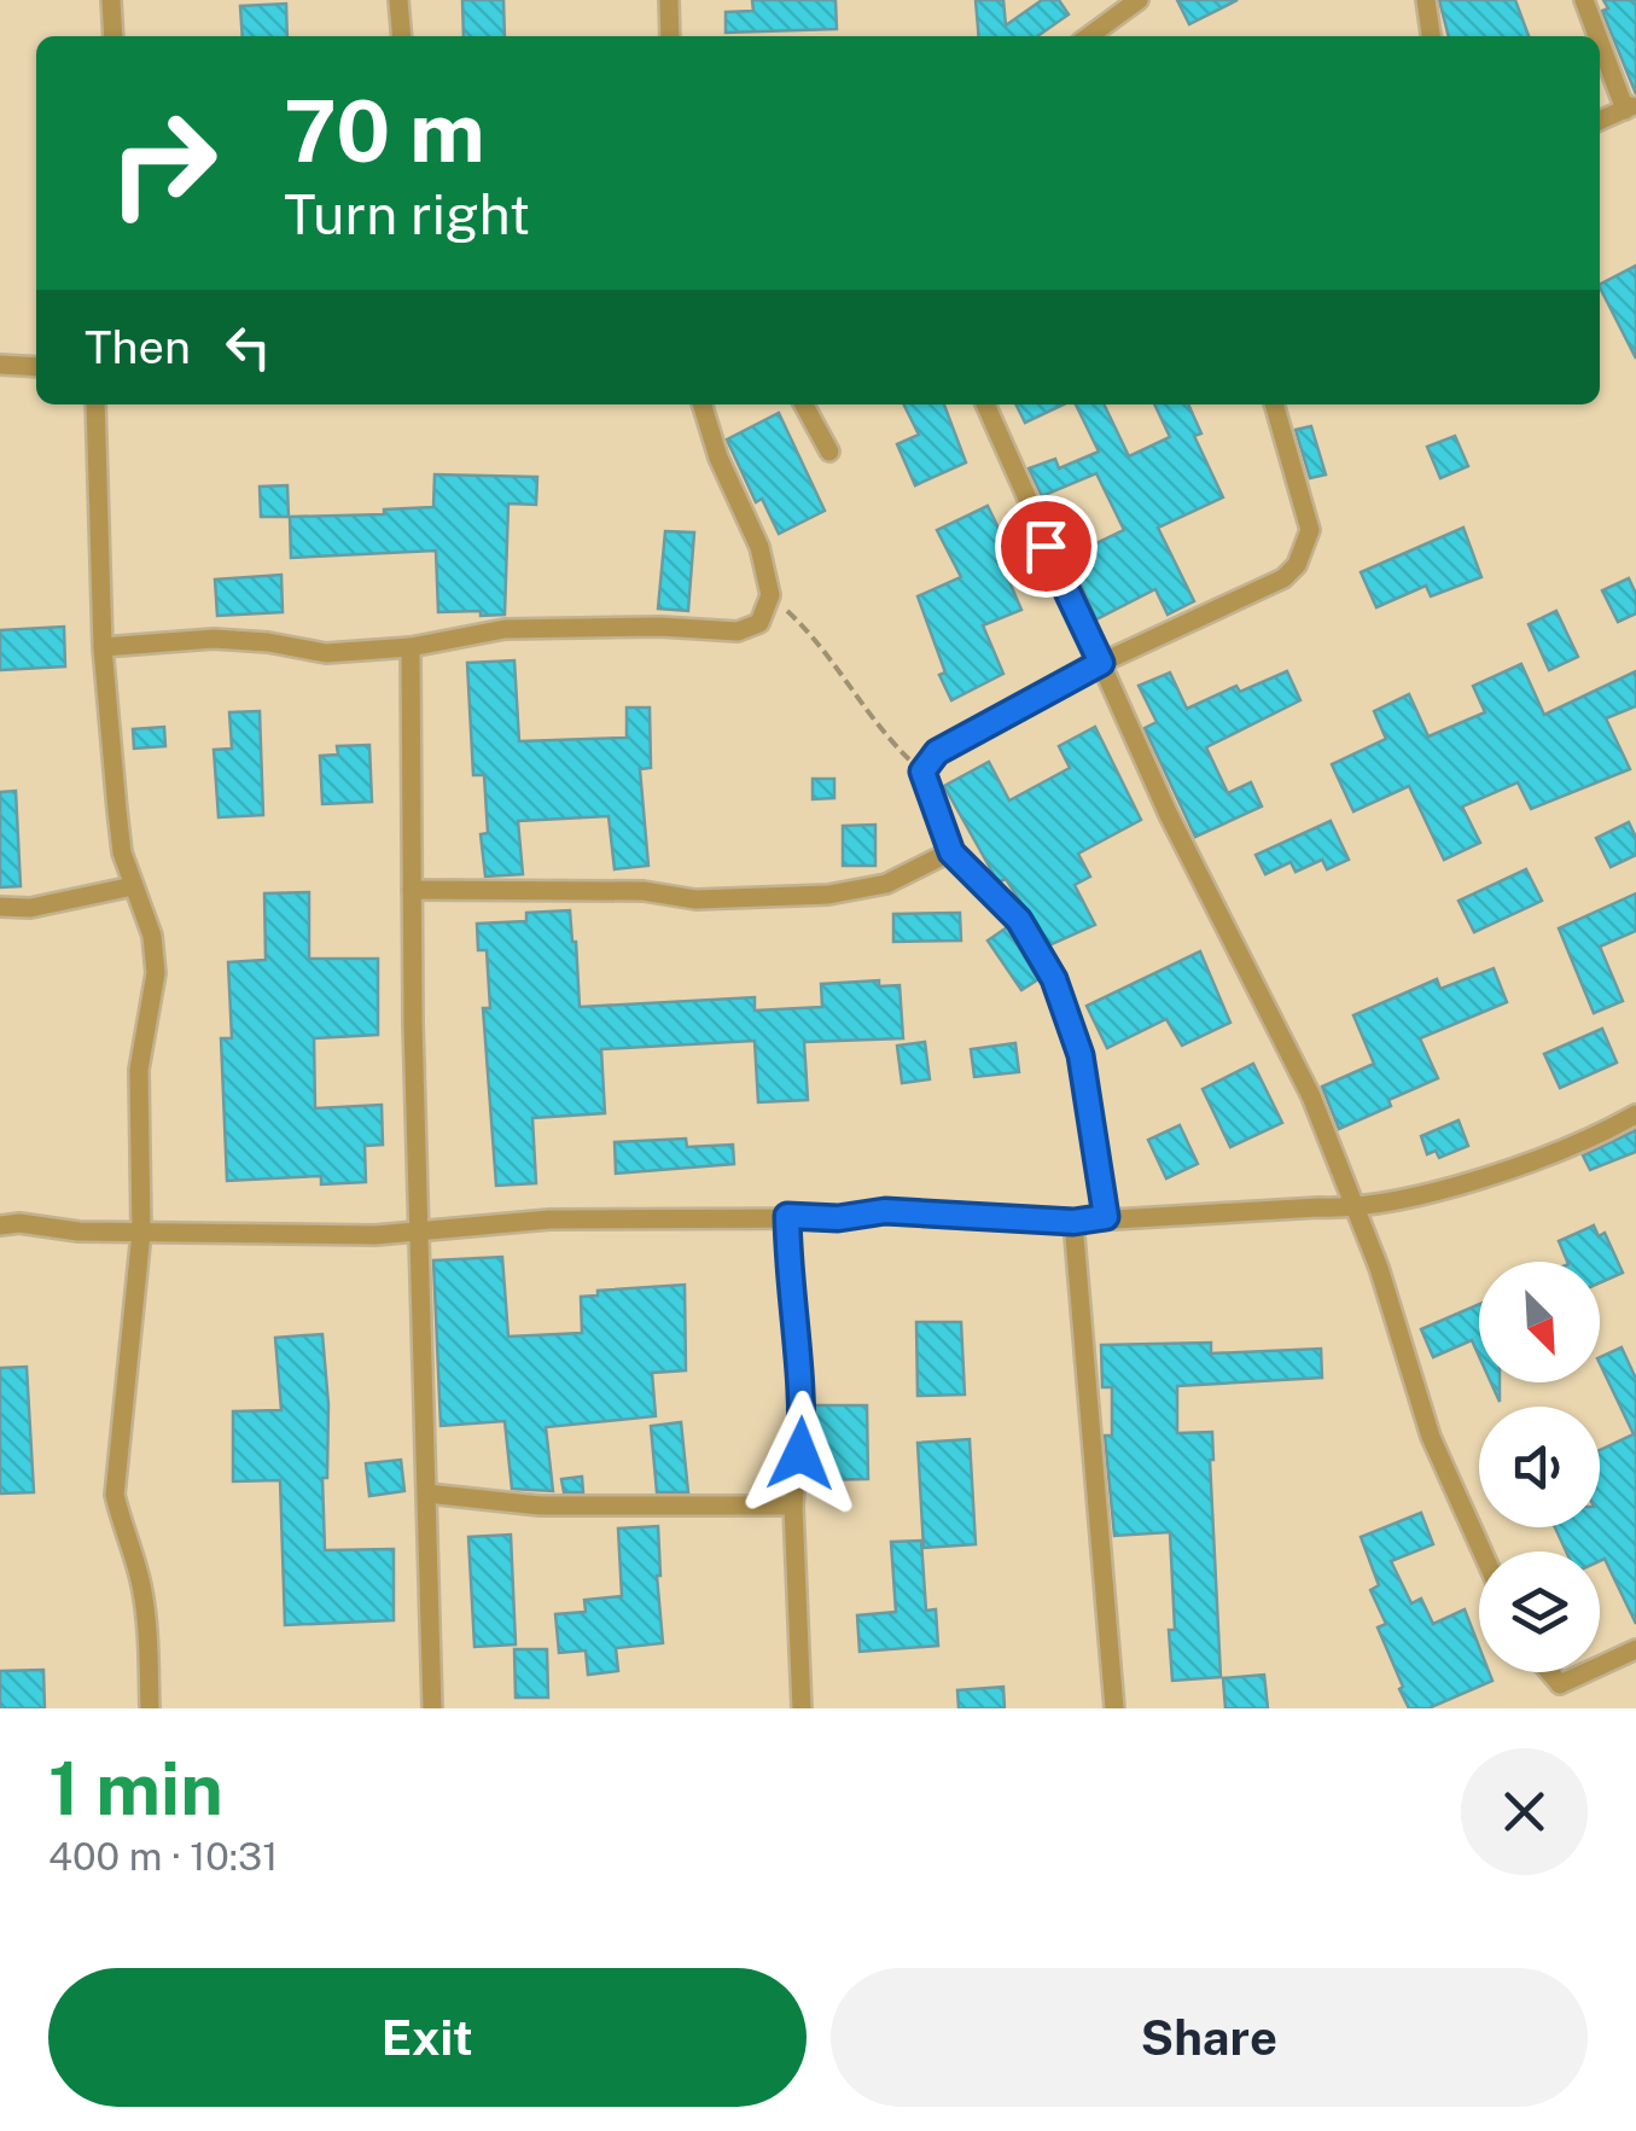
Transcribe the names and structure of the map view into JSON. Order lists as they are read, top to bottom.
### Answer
{
  "north": "bottom right",
  "page": {
    "turn": ["70 m", "Turn right"],
    "then": "Then",
    "heading": ["1 min", "400 m · 10:31"],
    "buttons": ["Exit", "Share"]
  }
}
